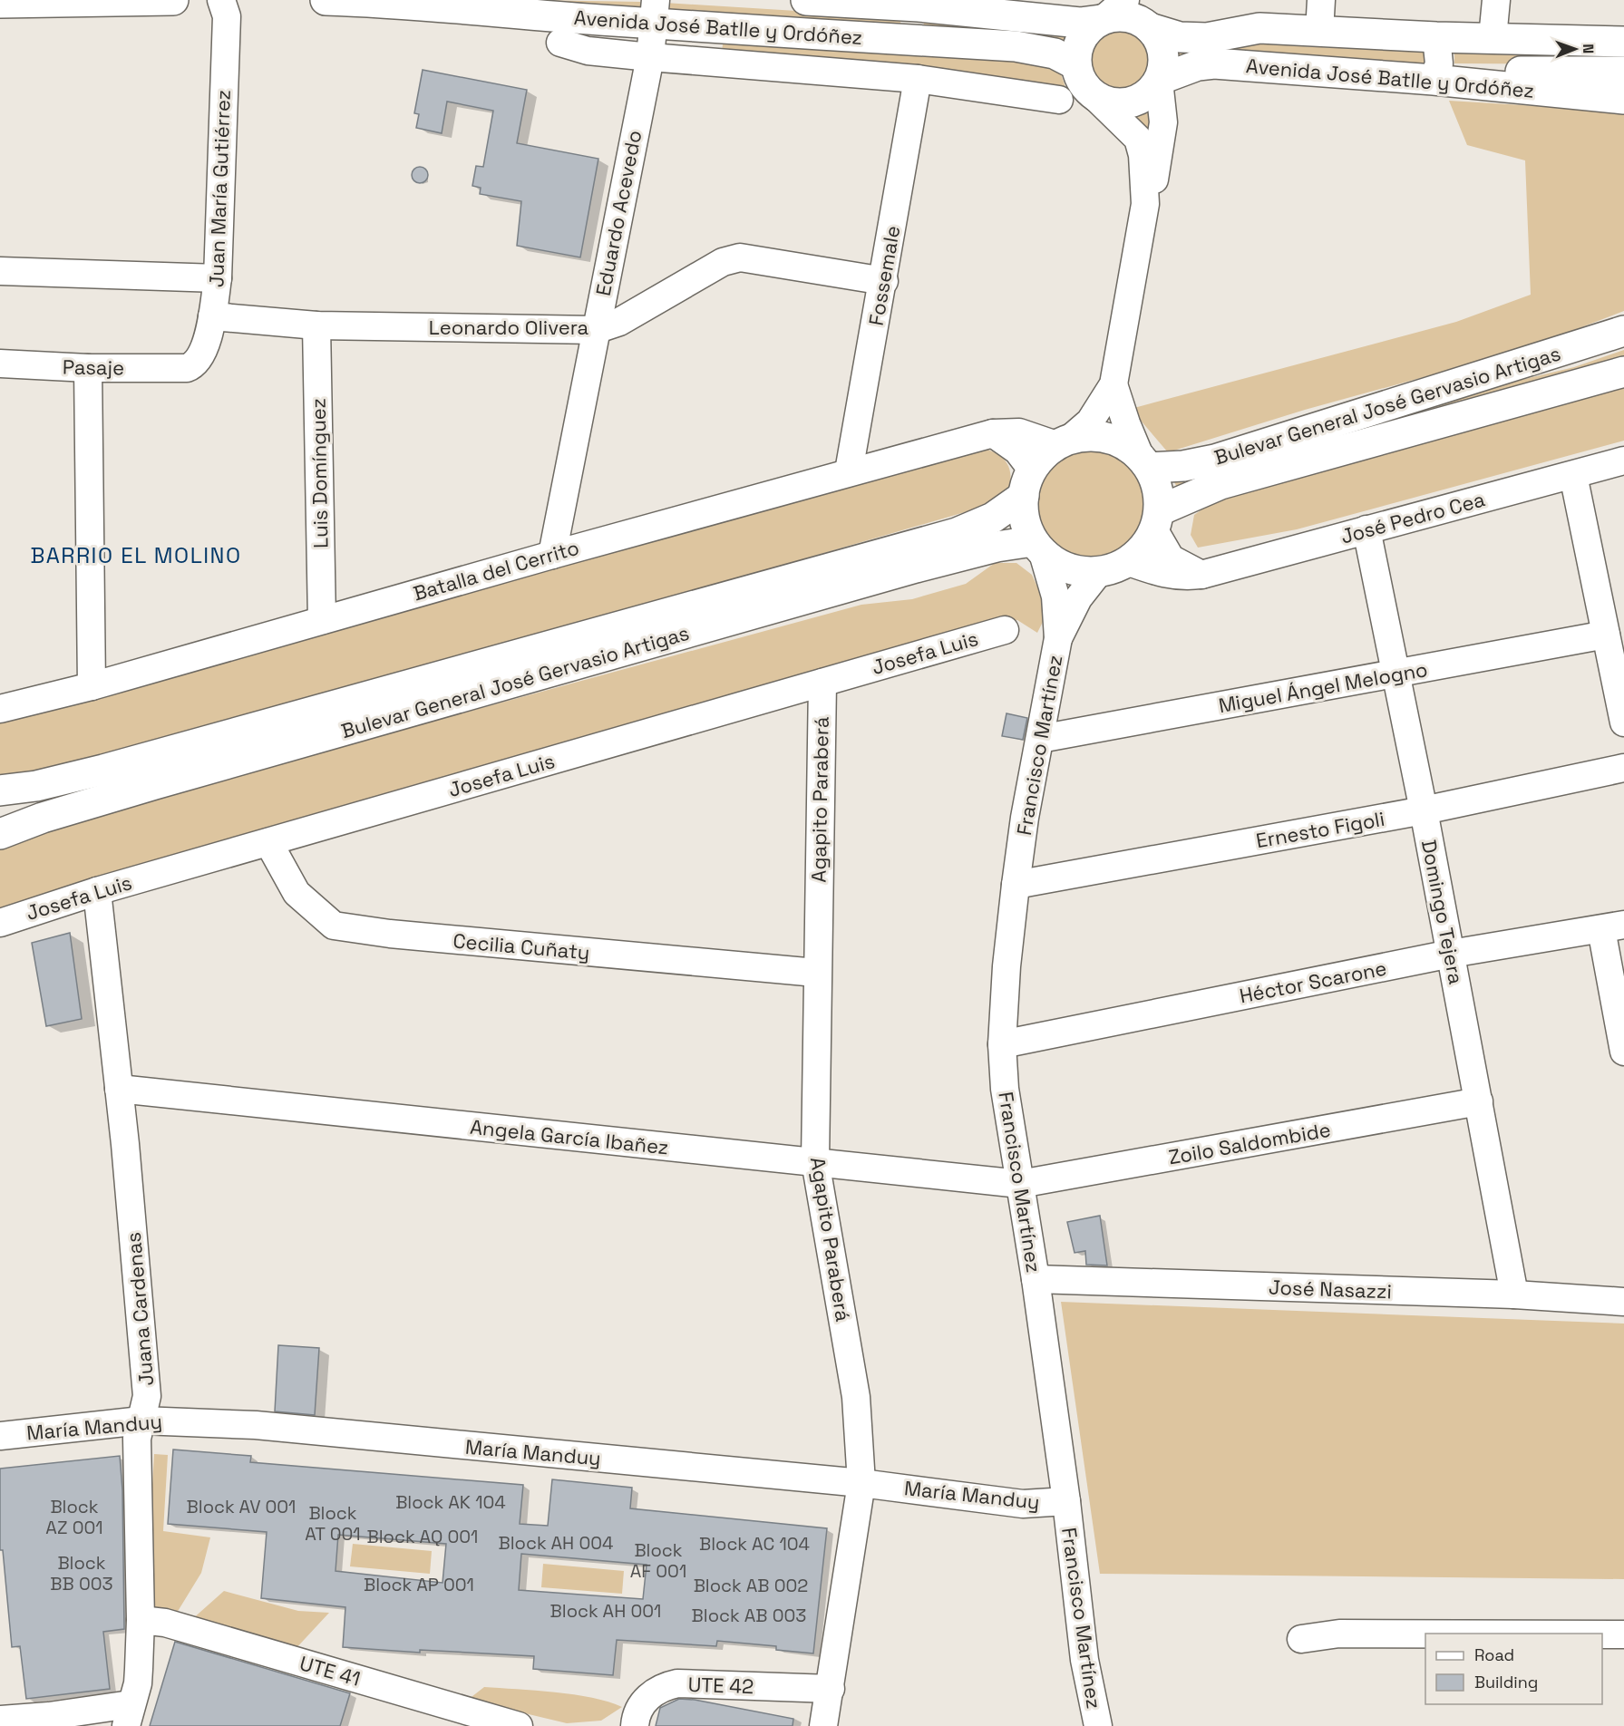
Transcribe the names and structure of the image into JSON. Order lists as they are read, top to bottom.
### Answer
{
  "streets": {
    "main road": ["Avenida José Batlle y Ordóñez", "Bulevar General José Gervasio Artigas"],
    "street": [
      "Juan María Gutiérrez",
      "Eduardo Acevedo",
      "Fossemale",
      "Leonardo Olivera",
      "Pasaje",
      "Luis Domínguez",
      "José Pedro Cea",
      "Batalla del Cerrito",
      "Josefa Luis",
      "Miguel Ángel Melogno",
      "Francisco Martínez",
      "Agapito Paraberá",
      "Ernesto Figoli",
      "Domingo Tejera",
      "Cecilia Cuñaty",
      "Héctor Scarone",
      "Angela García Ibañez",
      "Zoilo Saldombide",
      "José Nasazzi",
      "Juana Cardenas",
      "María Manduy",
      "UTE 41",
      "UTE 42"
    ]
  },
  "crossings": [
    ["Avenida José Batlle y Ordóñez", "Eduardo Acevedo"],
    ["Juan María Gutiérrez", "Leonardo Olivera"],
    ["Juan María Gutiérrez", "Pasaje"],
    ["Eduardo Acevedo", "Leonardo Olivera"],
    ["Eduardo Acevedo", "Batalla del Cerrito"],
    ["Fossemale", "Leonardo Olivera"],
    ["Fossemale", "Batalla del Cerrito"],
    ["Leonardo Olivera", "Luis Domínguez"],
    ["Bulevar General José Gervasio Artigas", "José Pedro Cea"],
    ["Bulevar General José Gervasio Artigas", "Batalla del Cerrito"],
    ["Bulevar General José Gervasio Artigas", "Francisco Martínez"],
    ["Luis Domínguez", "Batalla del Cerrito"],
    ["José Pedro Cea", "Batalla del Cerrito"],
    ["José Pedro Cea", "Francisco Martínez"],
    ["José Pedro Cea", "Domingo Tejera"],
    ["Batalla del Cerrito", "Francisco Martínez"],
    ["Josefa Luis", "Agapito Paraberá"],
    ["Josefa Luis", "Cecilia Cuñaty"],
    ["Josefa Luis", "Juana Cardenas"],
    ["Miguel Ángel Melogno", "Francisco Martínez"],
    ["Miguel Ángel Melogno", "Domingo Tejera"],
    ["Francisco Martínez", "Ernesto Figoli"],
    ["Francisco Martínez", "Héctor Scarone"],
    ["Francisco Martínez", "Angela García Ibañez"],
    ["Francisco Martínez", "Zoilo Saldombide"],
    ["Francisco Martínez", "José Nasazzi"],
    ["Francisco Martínez", "María Manduy"],
    ["Agapito Paraberá", "Cecilia Cuñaty"],
    ["Agapito Paraberá", "Angela García Ibañez"],
    ["Agapito Paraberá", "María Manduy"],
    ["Agapito Paraberá", "UTE 42"],
    ["Ernesto Figoli", "Domingo Tejera"],
    ["Domingo Tejera", "Héctor Scarone"],
    ["Domingo Tejera", "Zoilo Saldombide"],
    ["Domingo Tejera", "José Nasazzi"],
    ["Angela García Ibañez", "Zoilo Saldombide"],
    ["Angela García Ibañez", "Juana Cardenas"],
    ["Juana Cardenas", "María Manduy"],
    ["Juana Cardenas", "UTE 41"]
  ],
  "districts": ["BARRIO EL MOLINO"],
  "house_numbers": [
    "Block AK 104",
    "Block AZ 001",
    "Block AV 001",
    "Block AT 001",
    "Block AQ 001",
    "Block AH 004",
    "Block AC 104",
    "Block AF 001",
    "Block BB 003",
    "Block AP 001",
    "Block AB 002",
    "Block AH 001",
    "Block AB 003"
  ],
  "legend": ["Road", "Building"],
  "north": "right"
}
